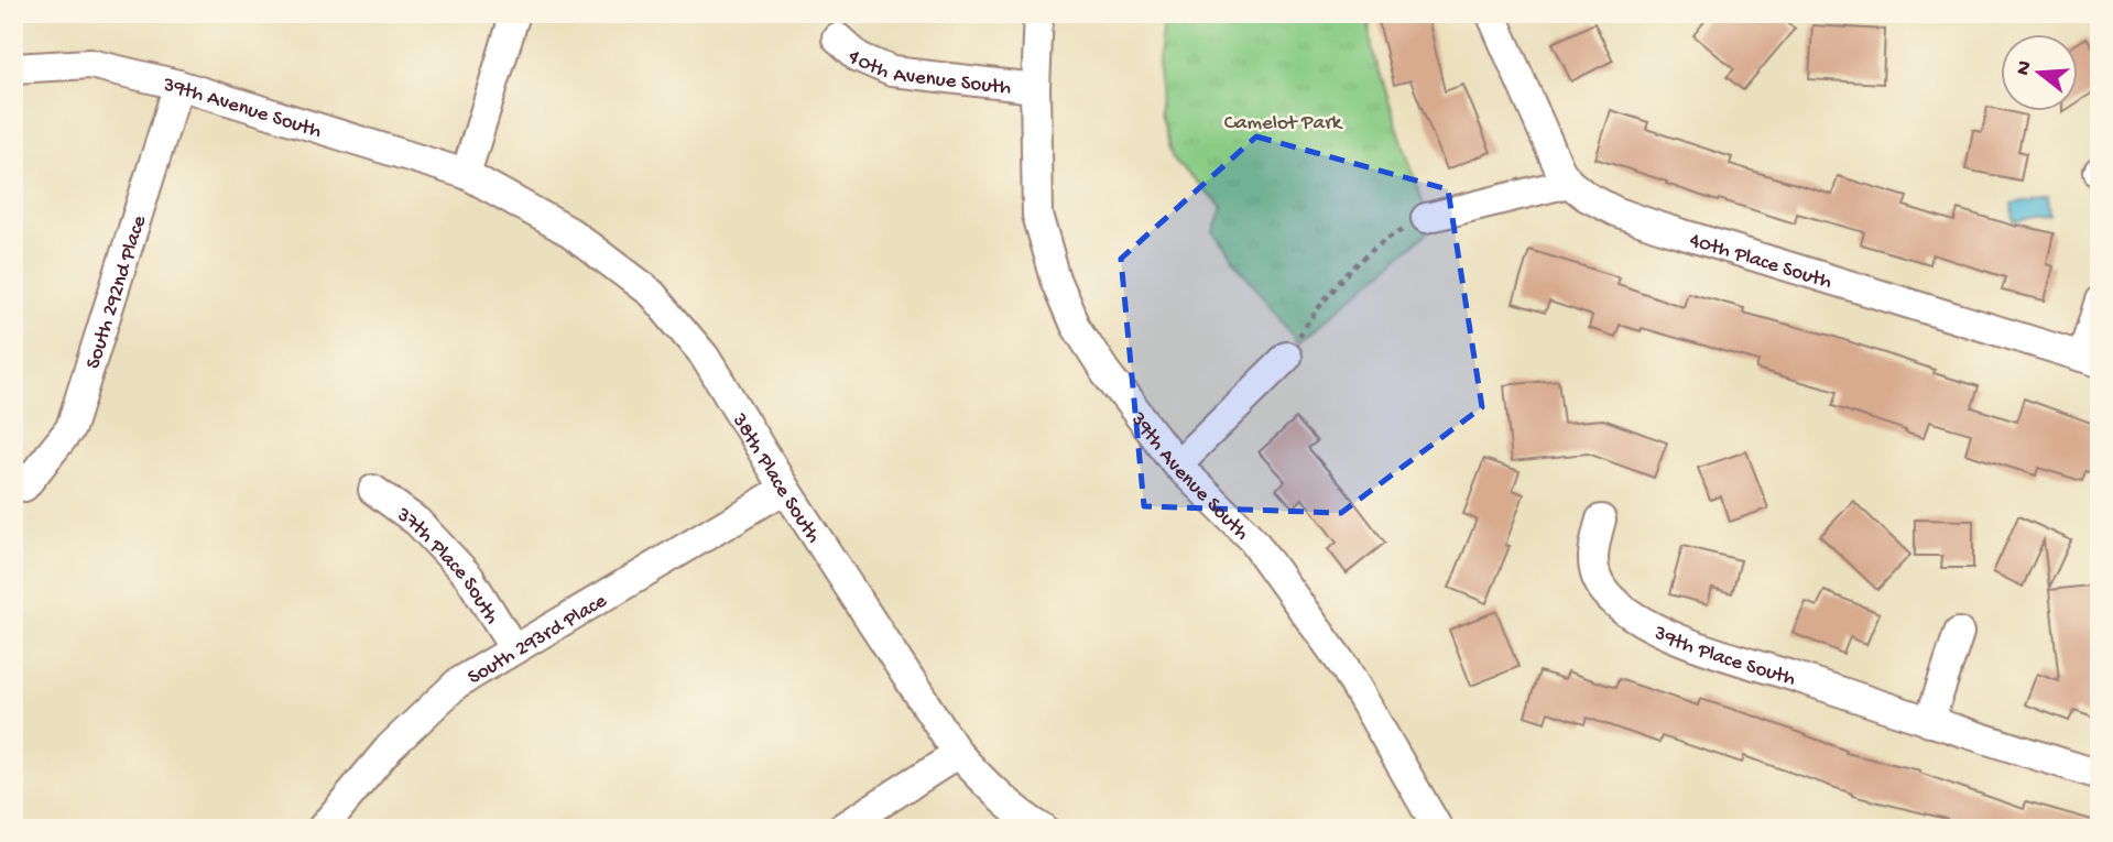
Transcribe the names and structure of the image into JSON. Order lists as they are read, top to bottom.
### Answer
{
  "streets": {
    "street": [
      "40th Avenue South",
      "39th Avenue South",
      "40th Place South",
      "South 292nd Place",
      "38th Place South",
      "37th Place South",
      "South 293rd Place",
      "39th Place South"
    ]
  },
  "crossings": [
    ["40th Avenue South", "39th Avenue South"],
    ["39th Avenue South", "South 292nd Place"],
    ["39th Avenue South", "38th Place South"],
    ["38th Place South", "South 293rd Place"],
    ["37th Place South", "South 293rd Place"]
  ],
  "parks": ["Camelot Park"],
  "north": "left"
}
